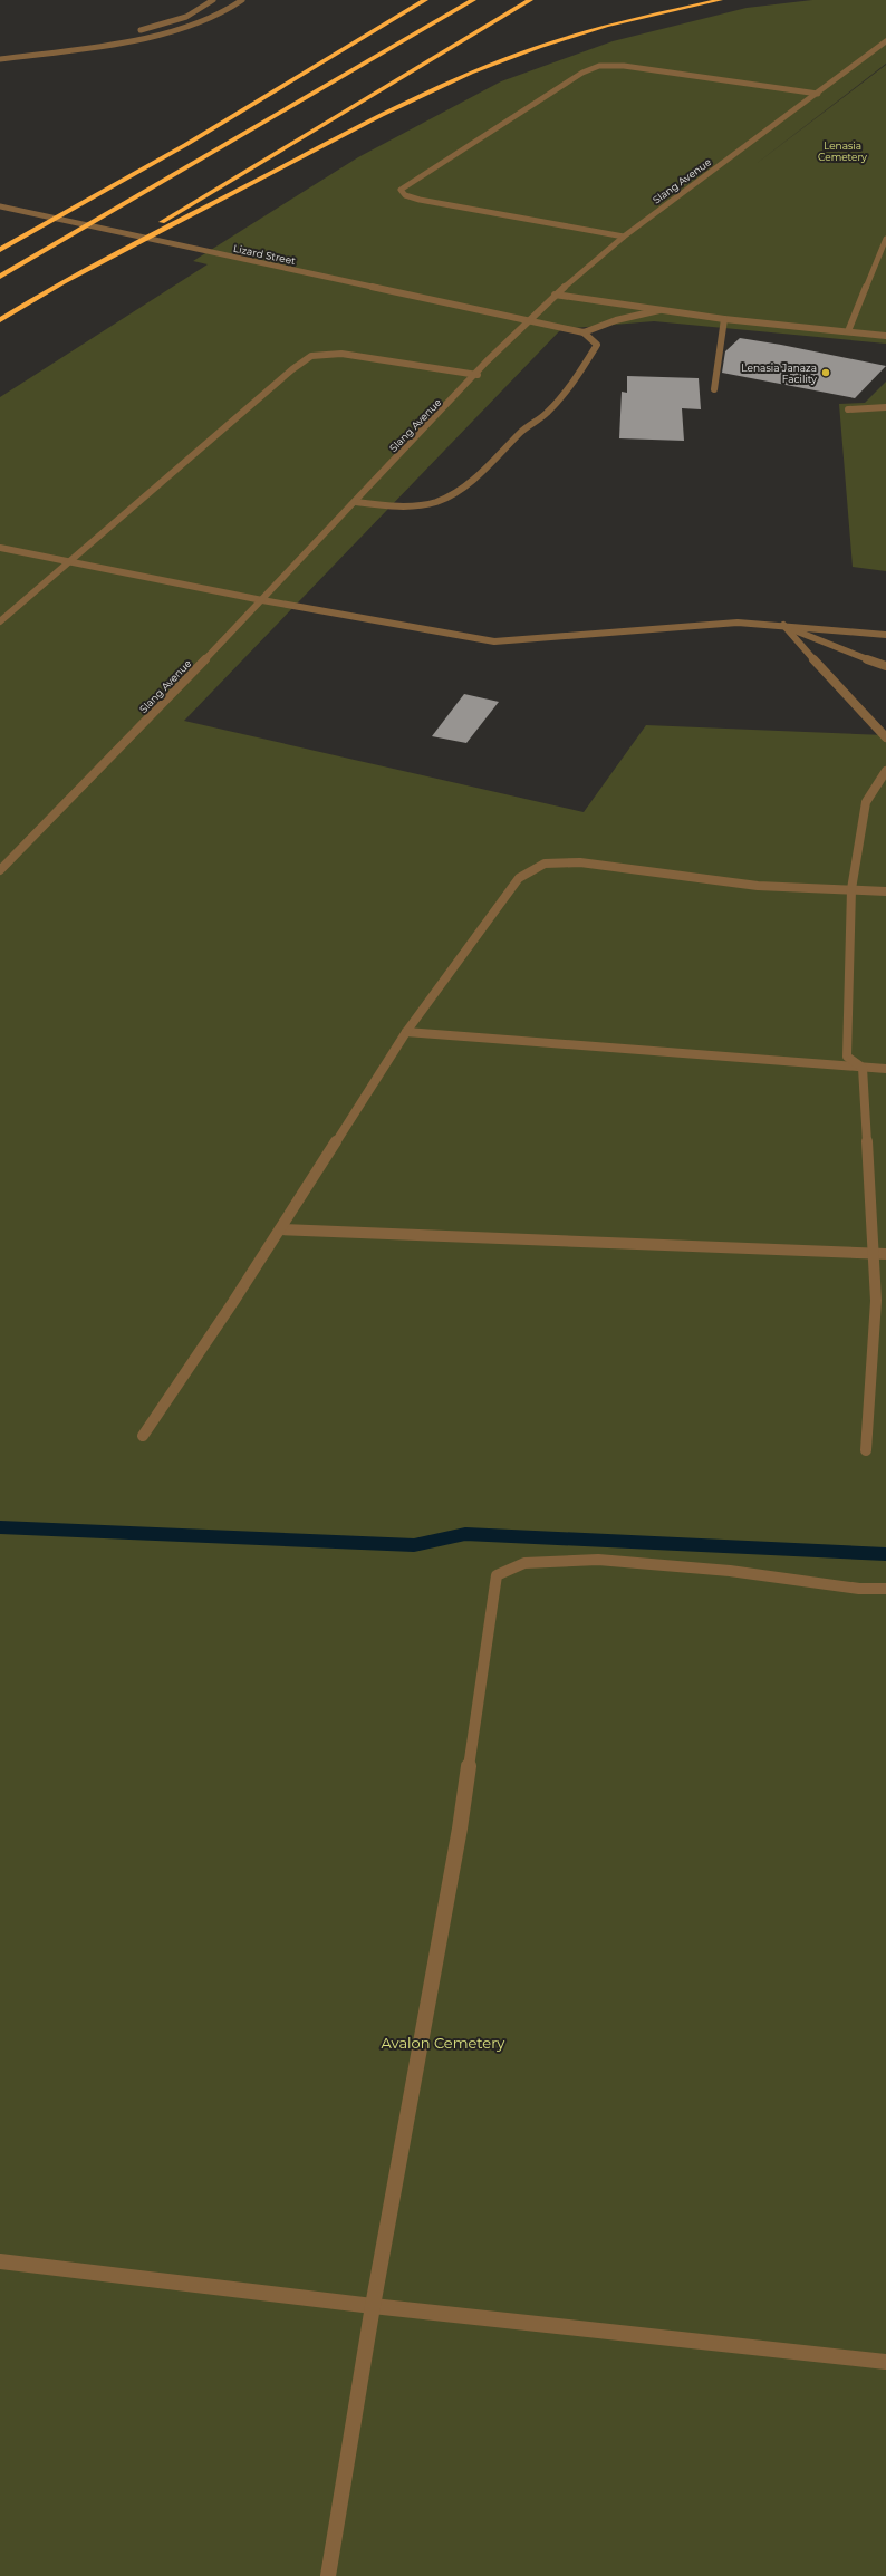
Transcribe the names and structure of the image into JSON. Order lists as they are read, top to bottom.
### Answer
{
  "streets": {
    "lane": ["Slang Avenue", "Lizard Street"]
  },
  "crossings": [
    ["Slang Avenue", "Lizard Street"]
  ],
  "parks": ["Lenasia Cemetery", "Avalon Cemetery"],
  "places": ["Lenasia Janaza Facility"]
}
